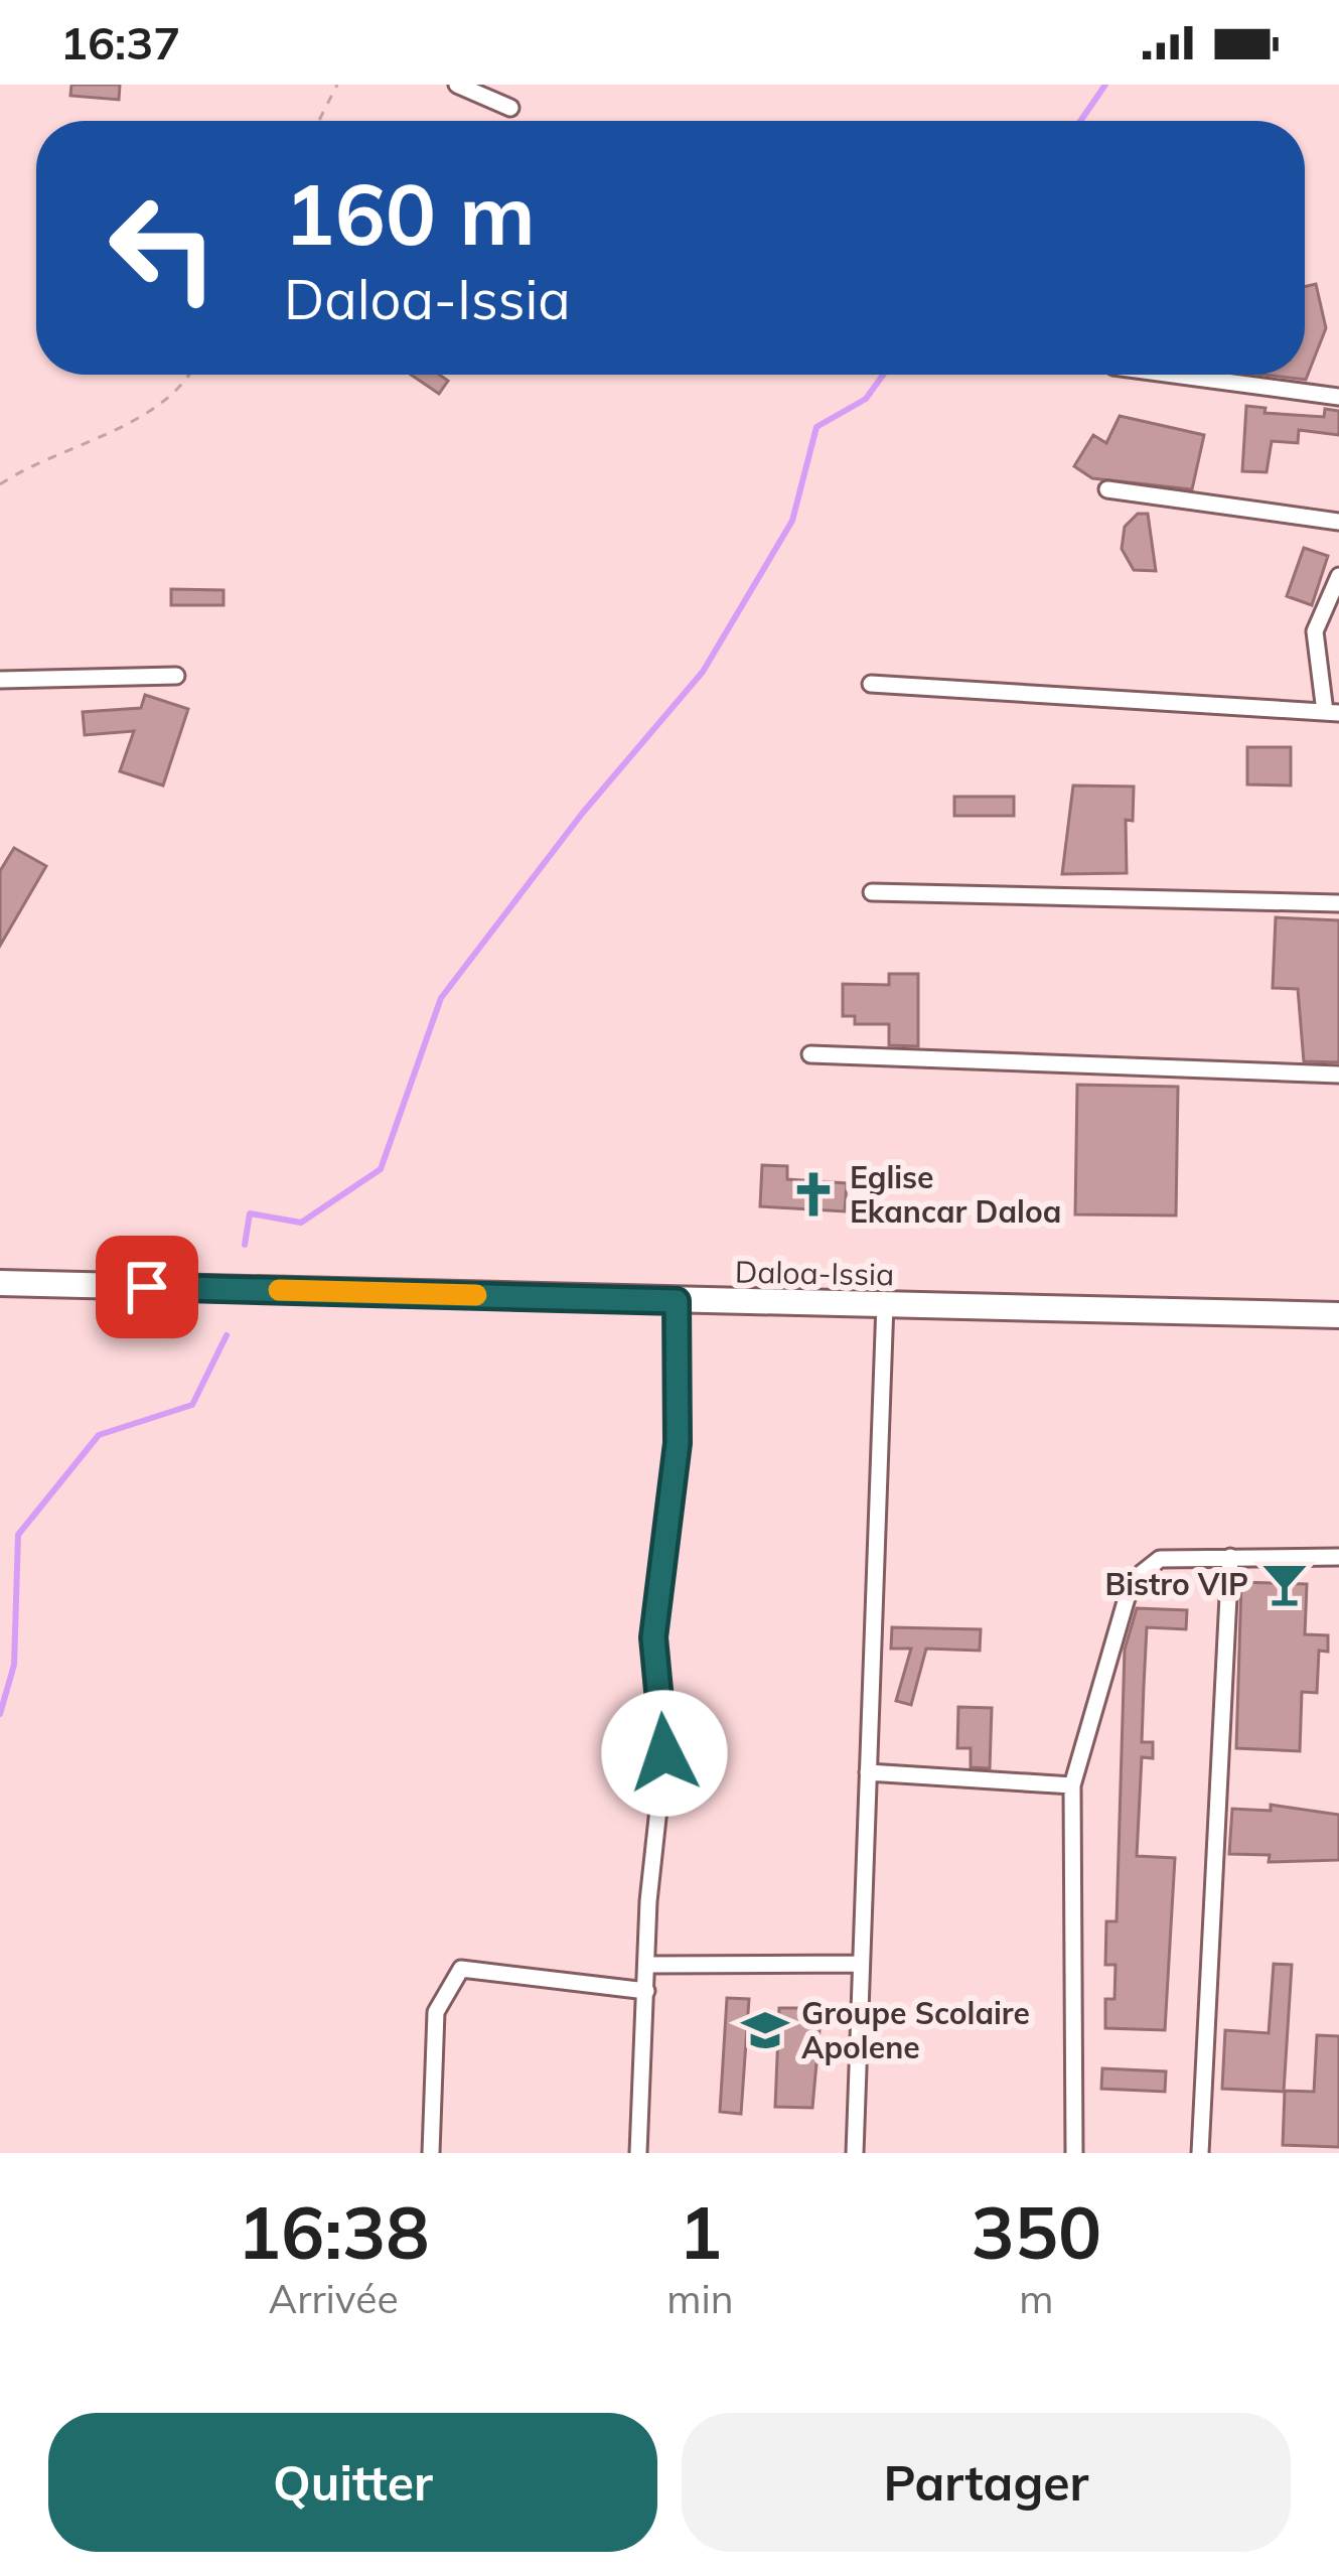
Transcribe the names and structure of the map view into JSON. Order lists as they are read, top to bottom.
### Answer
{
  "streets": {
    "main road": ["Daloa-Issia"]
  },
  "places": {
    "church": ["Eglise Ekancar Daloa"],
    "bar": ["Bistro VIP"],
    "school or university": ["Groupe Scolaire Apolene"]
  },
  "page": {
    "status": "16:37",
    "turn": ["160 m", "Daloa-Issia"],
    "eta": [
      "16:38",
      "Arrivée",
      "1",
      "min",
      "350",
      "m"
    ],
    "buttons": ["Quitter", "Partager"]
  }
}
